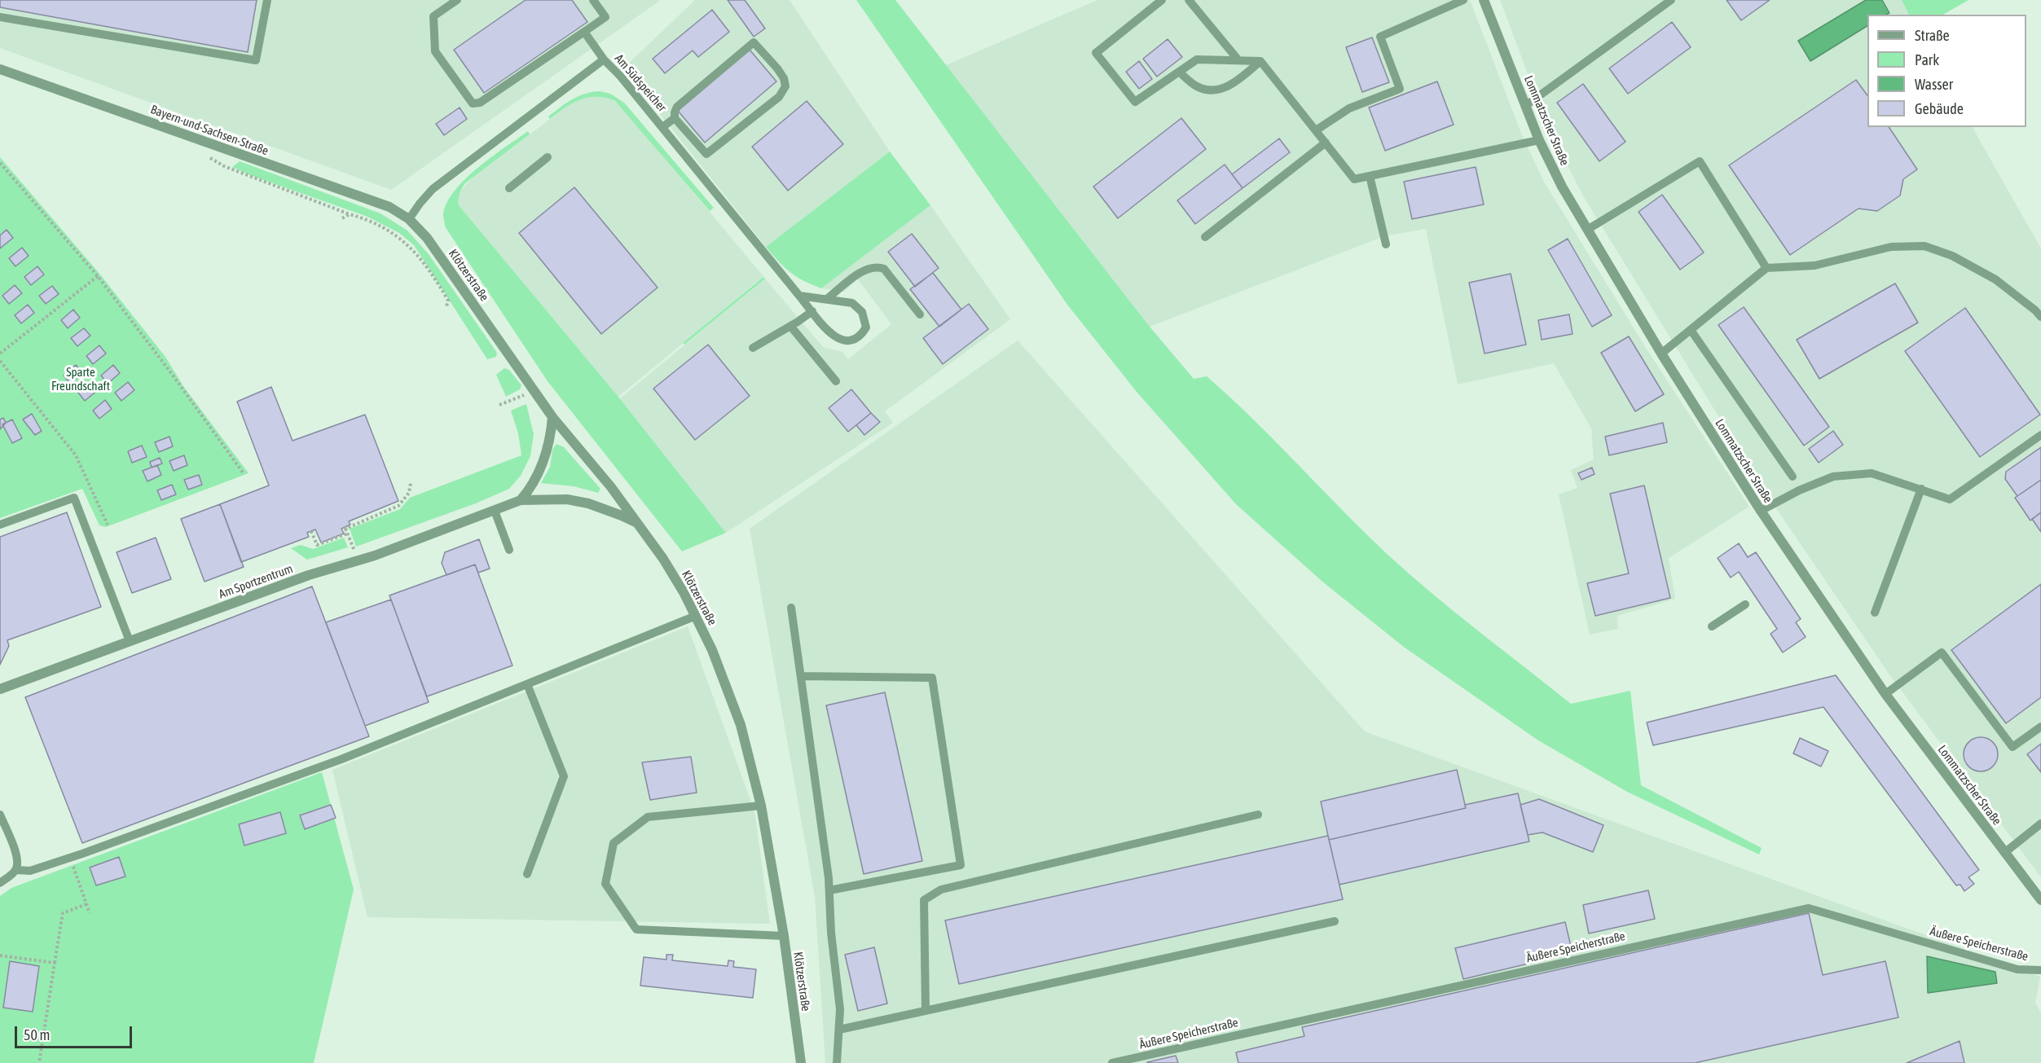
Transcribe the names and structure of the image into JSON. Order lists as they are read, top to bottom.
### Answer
{
  "streets": {
    "street": [
      "Lommatzscher Straße",
      "Bayern-und-Sachsen-Straße",
      "Klötzerstraße",
      "Am Sportzentrum"
    ],
    "lane": ["Am Südspeicher", "Äußere Speicherstraße"]
  },
  "crossings": [
    ["Am Südspeicher", "Bayern-und-Sachsen-Straße"],
    ["Am Südspeicher", "Klötzerstraße"],
    ["Bayern-und-Sachsen-Straße", "Klötzerstraße"],
    ["Klötzerstraße", "Am Sportzentrum"]
  ],
  "parks": ["Sparte Freundschaft"],
  "legend": [
    "Straße",
    "Park",
    "Wasser",
    "Gebäude"
  ],
  "scale_bar": "50 m"
}
